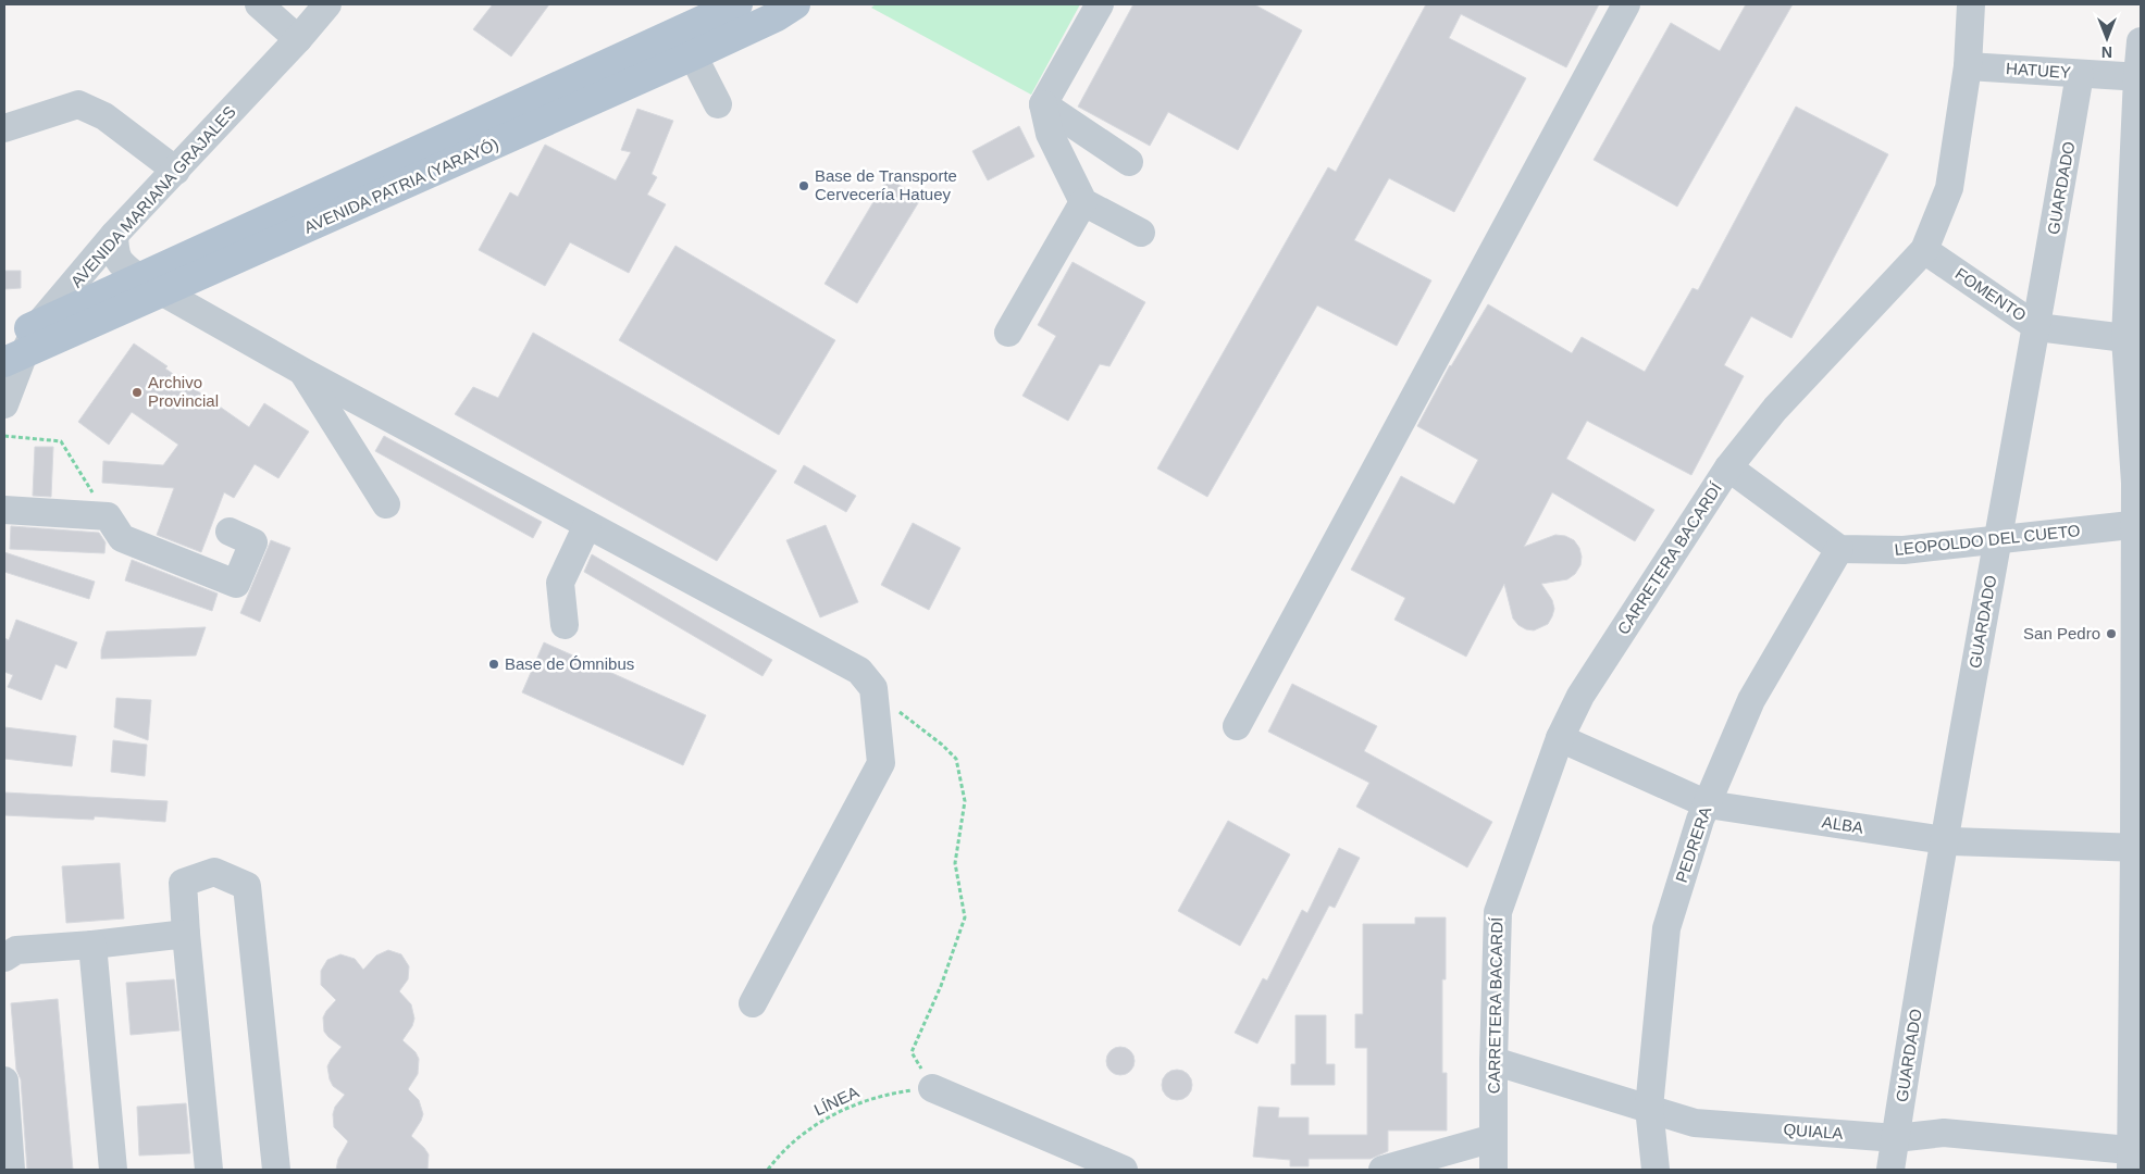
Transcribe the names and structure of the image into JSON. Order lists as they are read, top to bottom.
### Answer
{
  "streets": {
    "main road": ["AVENIDA PATRIA (YARAYÓ)"],
    "street": [
      "HATUEY",
      "GUARDADO",
      "AVENIDA MARIANA GRAJALES",
      "FOMENTO",
      "LEOPOLDO DEL CUETO",
      "CARRETERA BACARDÍ",
      "ALBA",
      "PEDRERA",
      "QUIALA"
    ],
    "path": ["LÍNEA"]
  },
  "crossings": [
    ["HATUEY", "GUARDADO"],
    ["HATUEY", "CARRETERA BACARDÍ"],
    ["AVENIDA PATRIA (YARAYÓ)", "AVENIDA MARIANA GRAJALES"],
    ["GUARDADO", "FOMENTO"],
    ["GUARDADO", "LEOPOLDO DEL CUETO"],
    ["GUARDADO", "ALBA"],
    ["GUARDADO", "QUIALA"],
    ["FOMENTO", "CARRETERA BACARDÍ"],
    ["LEOPOLDO DEL CUETO", "PEDRERA"],
    ["CARRETERA BACARDÍ", "ALBA"],
    ["CARRETERA BACARDÍ", "QUIALA"],
    ["ALBA", "PEDRERA"],
    ["PEDRERA", "QUIALA"]
  ],
  "places": [
    "Base de Transporte Cervecería Hatuey",
    "Archivo Provincial",
    "San Pedro",
    "Base de Ómnibus"
  ],
  "north": "bottom"
}
